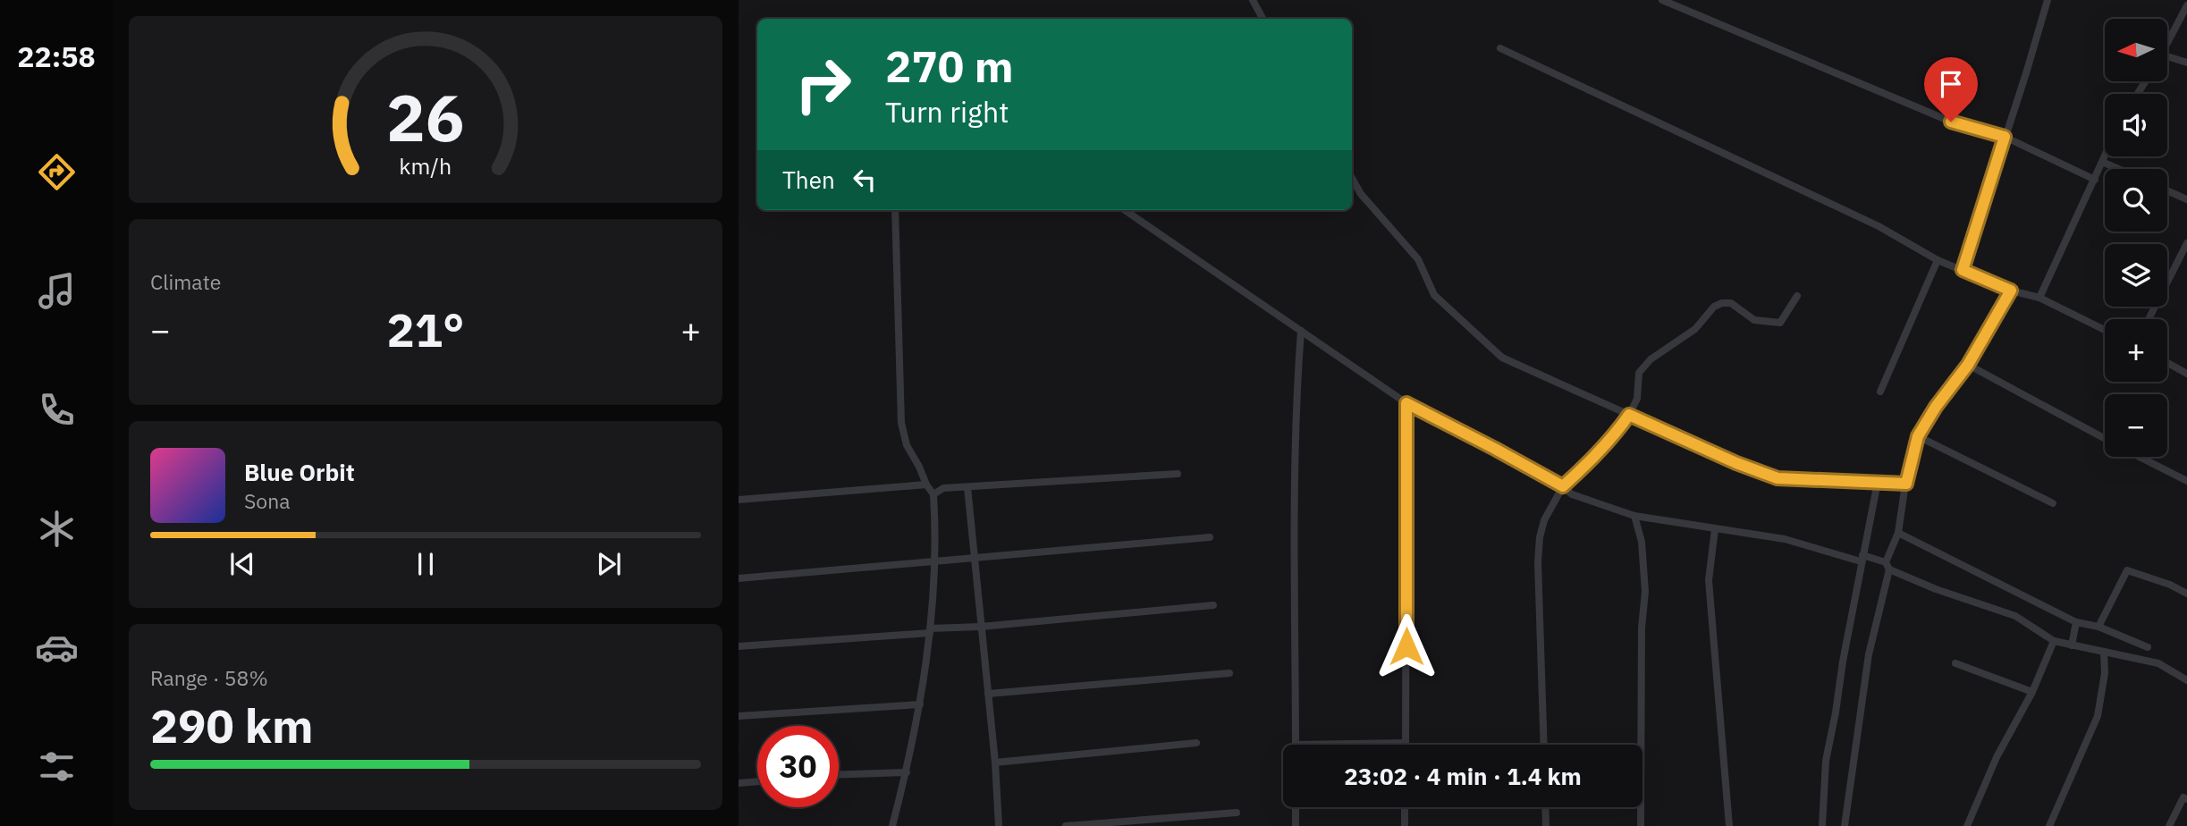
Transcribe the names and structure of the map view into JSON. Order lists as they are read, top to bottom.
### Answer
{
  "north": "left",
  "page": {
    "tabs": "22:58",
    "map_buttons": ["+", "−"],
    "turn": ["270 m", "Turn right"],
    "then": "Then",
    "tile": [
      "Climate",
      ["Range · 58%", "290 km"]
    ],
    "heat": ["−", "21°", "+"],
    "song": ["Blue Orbit", "Sona"],
    "limit": "30",
    "trip": "23:02 · 4 min · 1.4 km",
    "gauge": ["26", "km/h"]
  }
}
